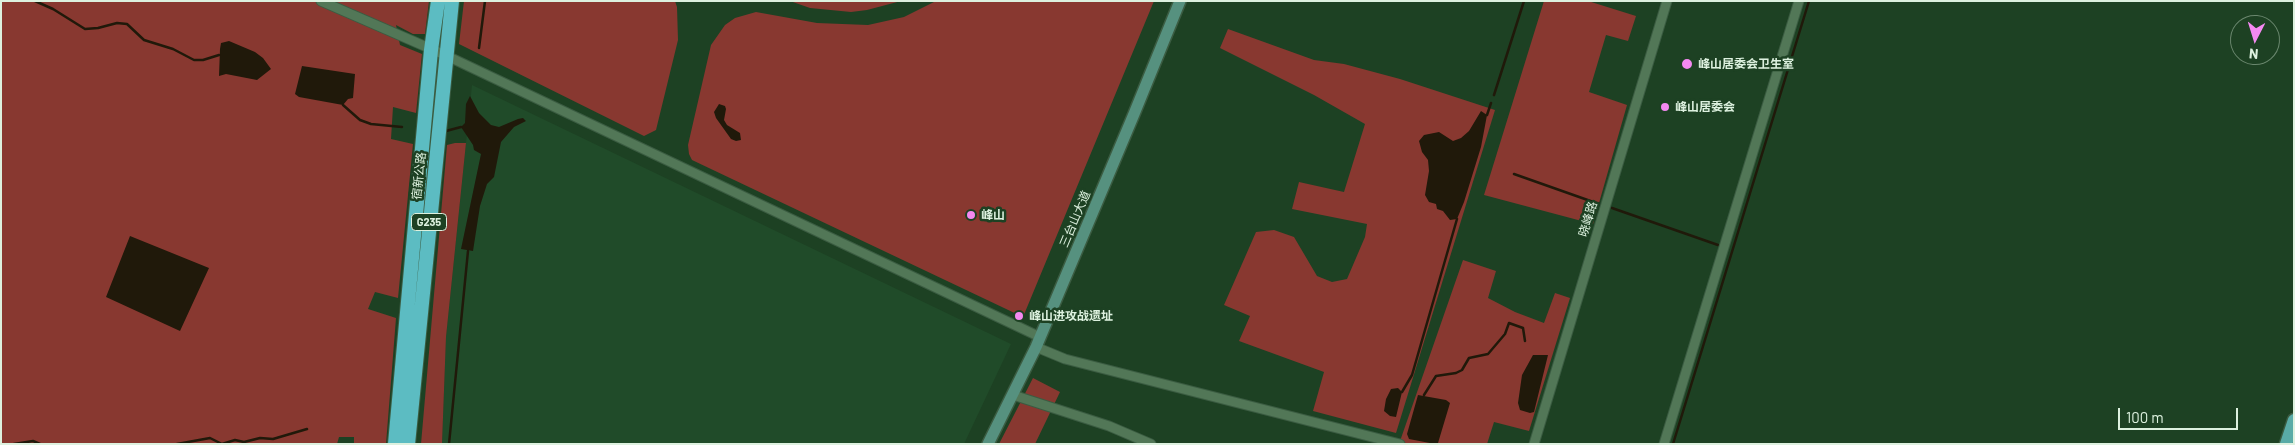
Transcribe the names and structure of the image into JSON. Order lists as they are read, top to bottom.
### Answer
{
  "streets": {
    "highway": ["宿新公路", "G235"],
    "main road": ["三台山大道"],
    "street": ["晓峰路"]
  },
  "places": [
    "峰山居委会卫生室",
    "峰山居委会",
    "峰山",
    "峰山进攻战遗址"
  ],
  "scale_bar": "100 m",
  "north": "bottom"
}
